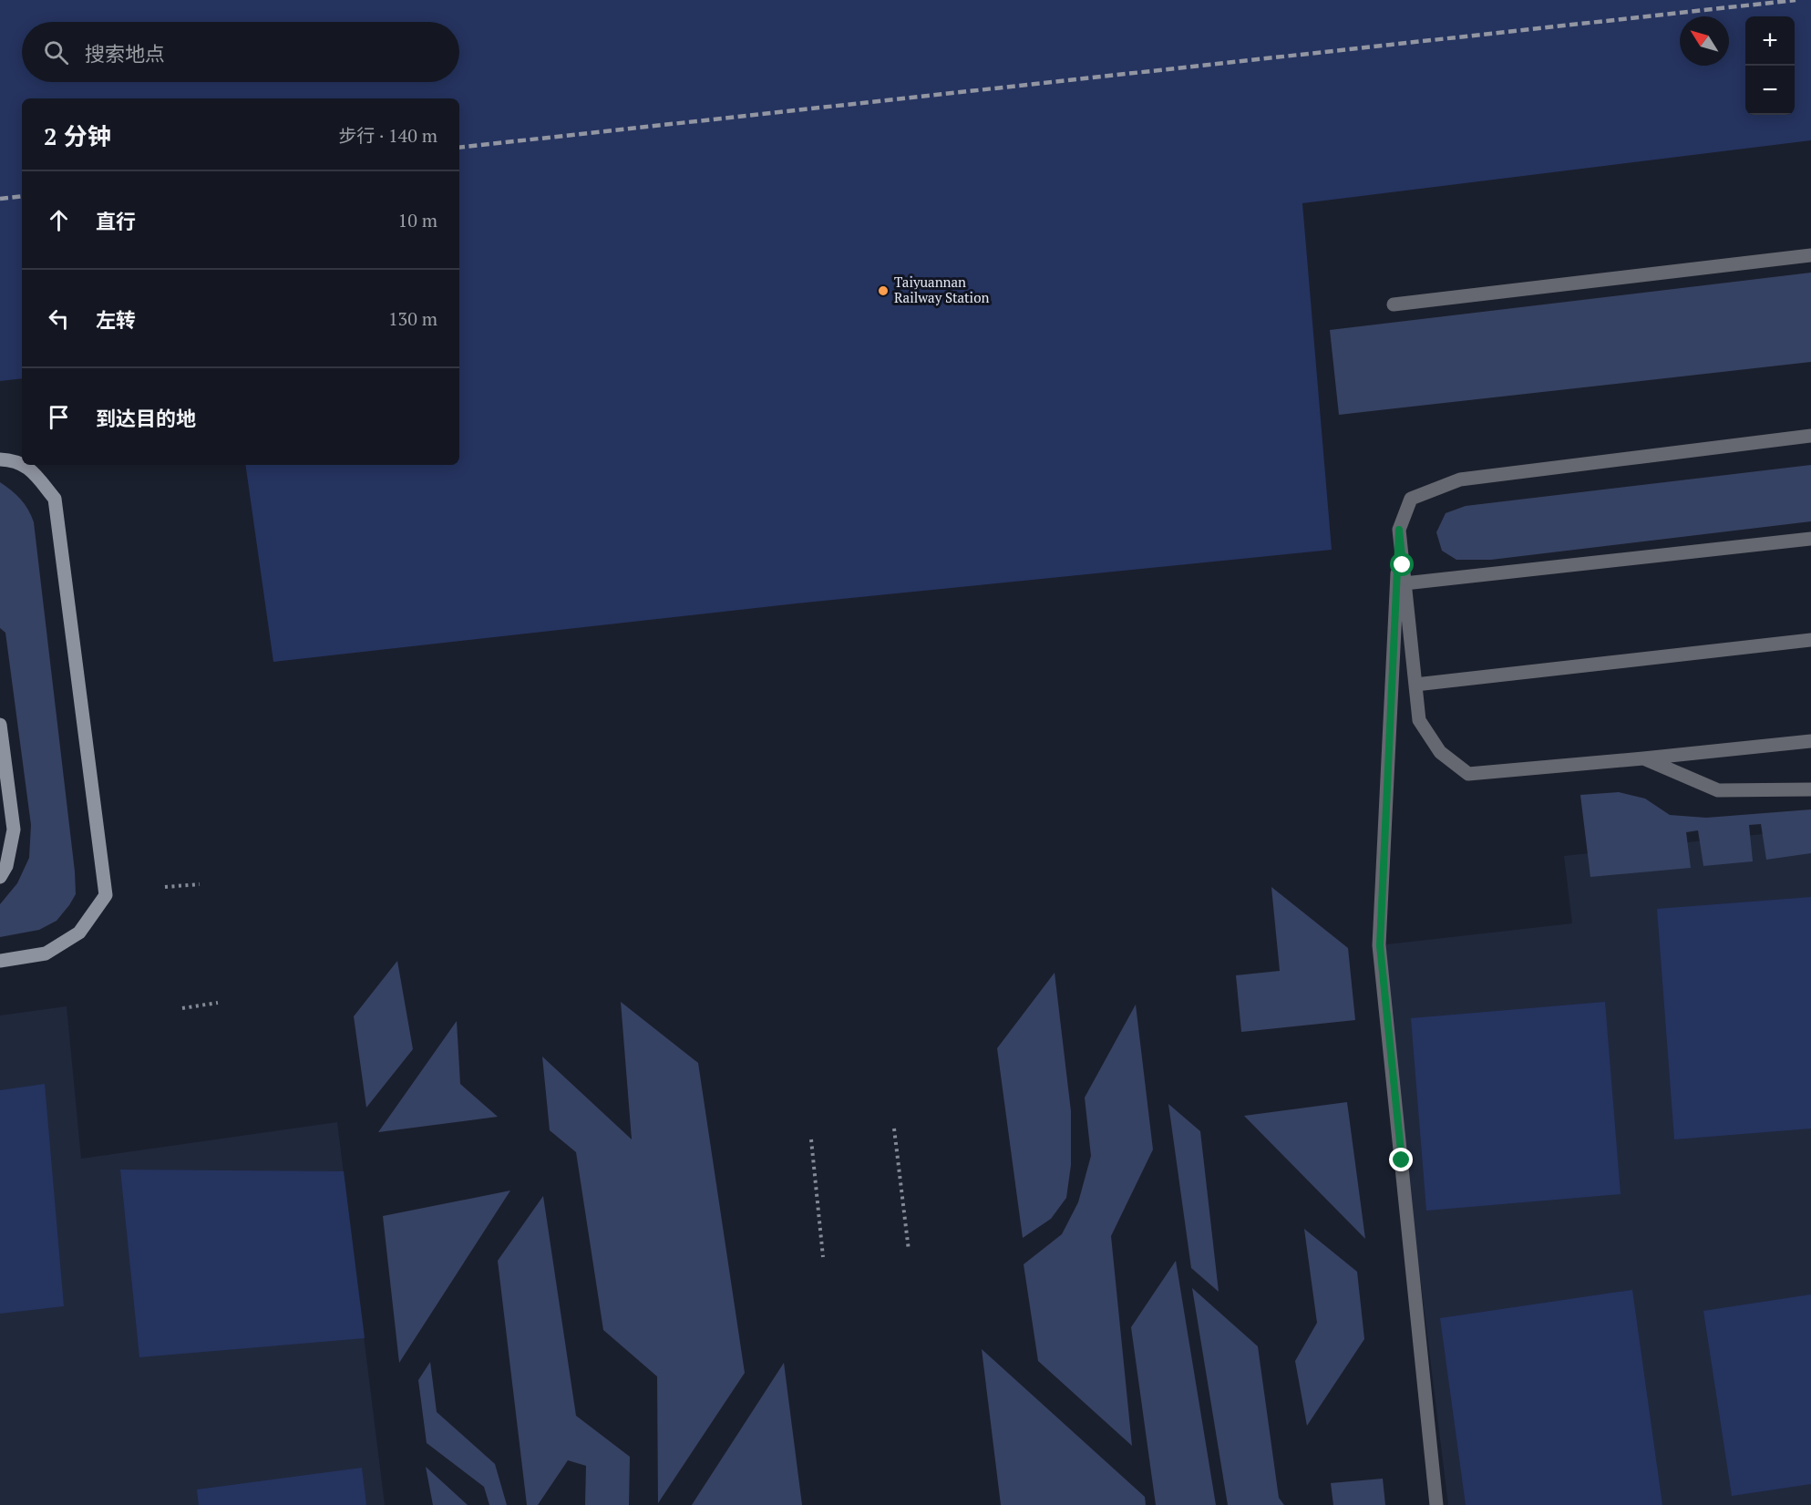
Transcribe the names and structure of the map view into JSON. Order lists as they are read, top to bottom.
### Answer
{
  "places": ["Taiyuannan Railway Station"],
  "north": "top left",
  "page": {
    "map_buttons": ["+", "−"],
    "search": "搜索地点",
    "heading": ["2 分钟", "步行 · 140 m"],
    "list": [
      ["直行", "10 m"],
      ["左转", "130 m"],
      "到达目的地"
    ]
  }
}
